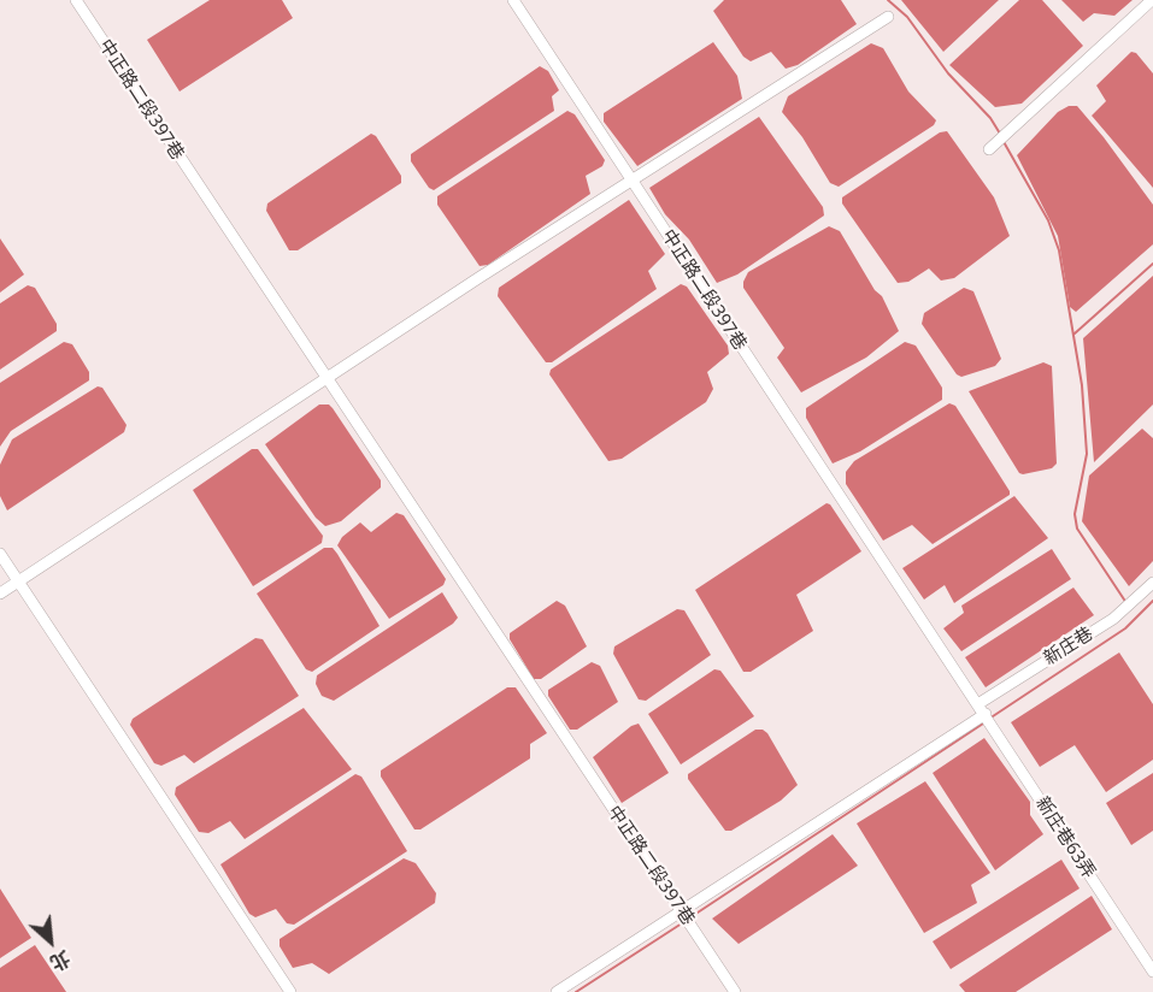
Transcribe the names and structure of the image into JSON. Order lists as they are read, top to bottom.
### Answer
{
  "streets": {
    "street": ["中正路二段397巷", "新庄巷", "新庄巷63弄"]
  },
  "crossings": [
    ["中正路二段397巷", "新庄巷"],
    ["中正路二段397巷", "新庄巷63弄"],
    ["新庄巷", "新庄巷63弄"]
  ],
  "north": "bottom right"
}
